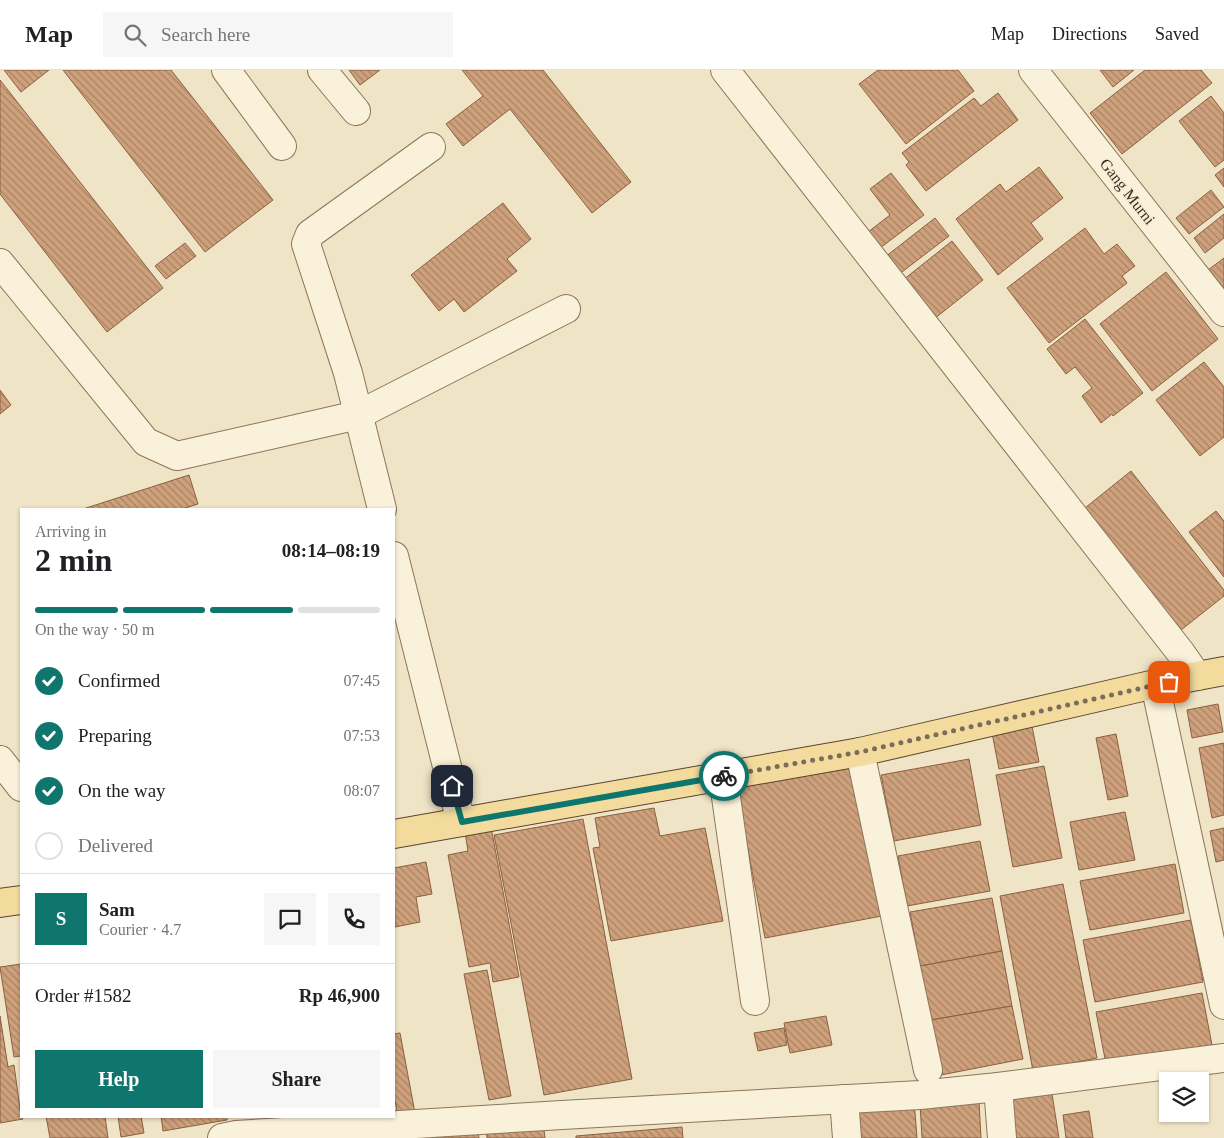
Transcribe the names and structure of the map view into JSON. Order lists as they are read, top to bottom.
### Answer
{
  "streets": {
    "street": ["Gang Murni"]
  },
  "page": {
    "header": "Map",
    "search": "Search here",
    "nav": ["Map", "Directions", "Saved"],
    "heading": ["2 min", "Arriving in", "08:14–08:19"],
    "panel": [
      "Sam",
      "Courier · 4.7",
      "Order #1582",
      "Rp 46,900"
    ],
    "bar": "On the way · 50 m",
    "list": [
      ["Confirmed", "07:45"],
      ["Preparing", "07:53"],
      ["On the way", "08:07"],
      "Delivered"
    ],
    "round": "S",
    "buttons": ["Help", "Share"]
  }
}
